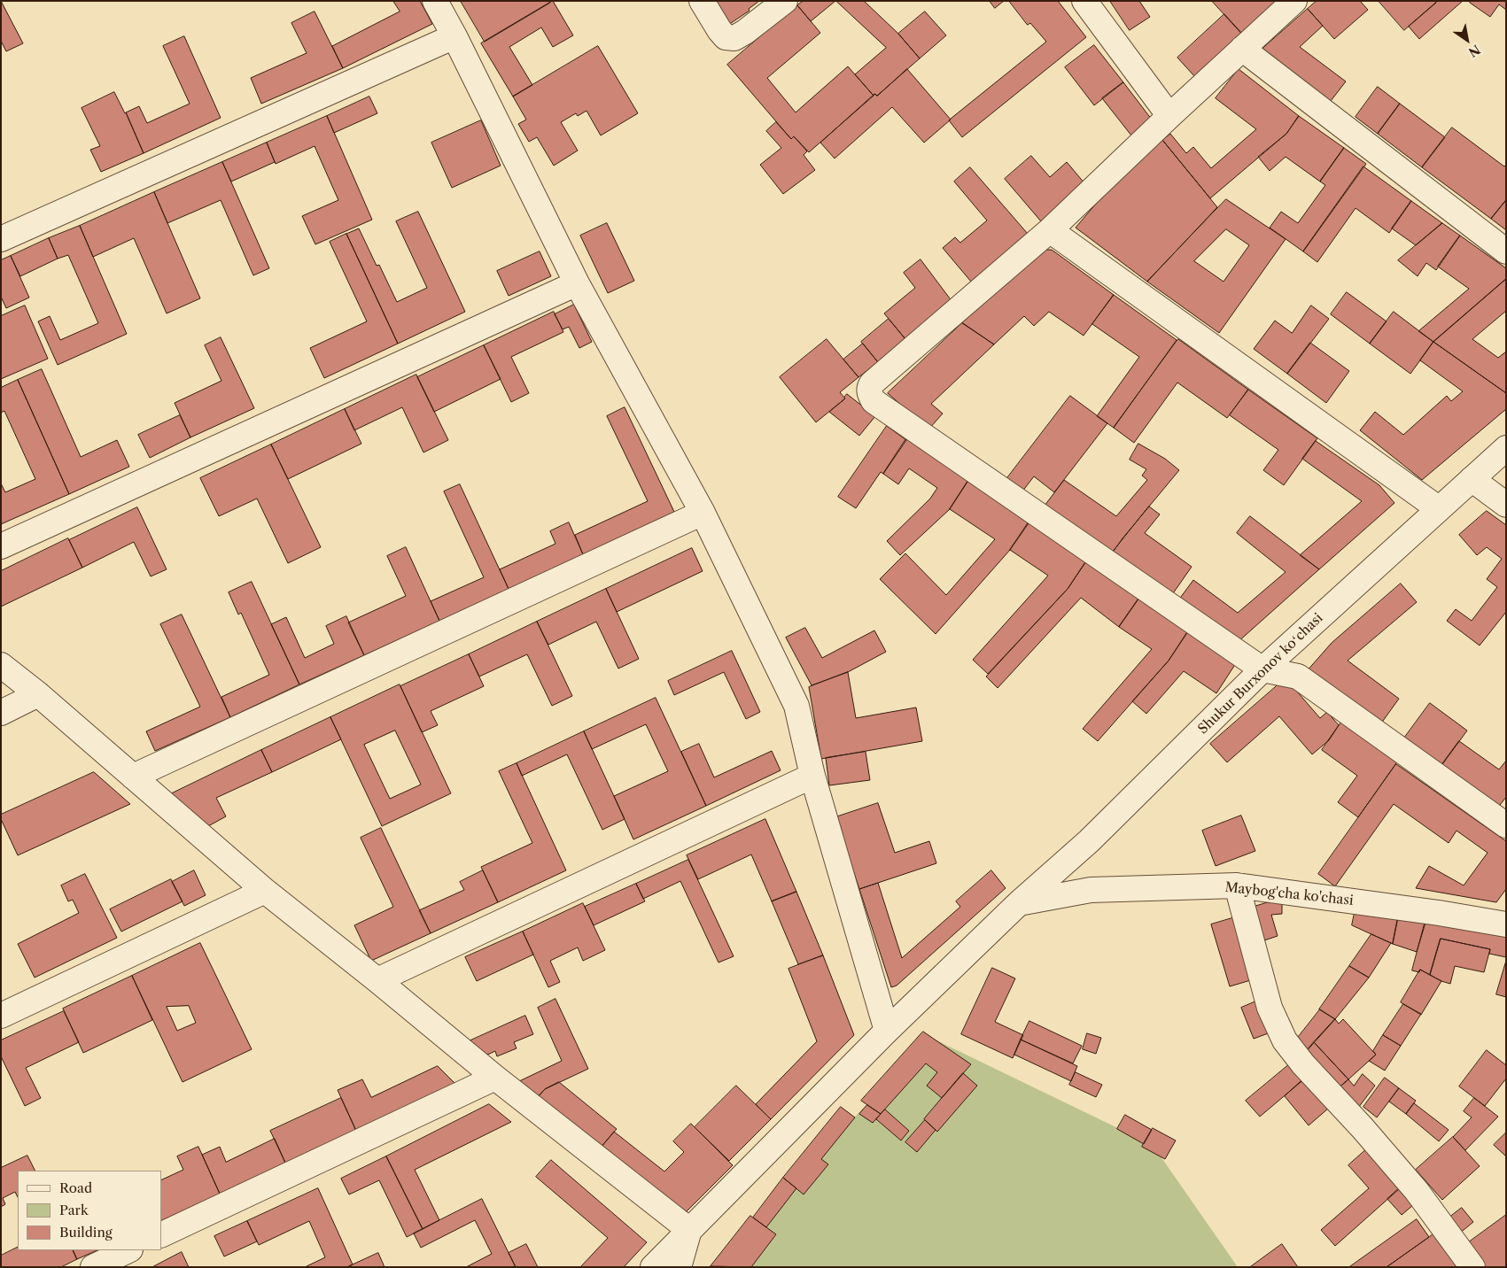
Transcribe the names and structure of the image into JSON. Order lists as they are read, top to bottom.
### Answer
{
  "streets": {
    "street": ["Shukur Burxonov koʻchasi", "Maybog'cha ko'chasi"]
  },
  "crossings": [
    ["Shukur Burxonov koʻchasi", "Maybog'cha ko'chasi"]
  ],
  "legend": ["Road", "Park", "Building"],
  "north": "bottom right"
}
